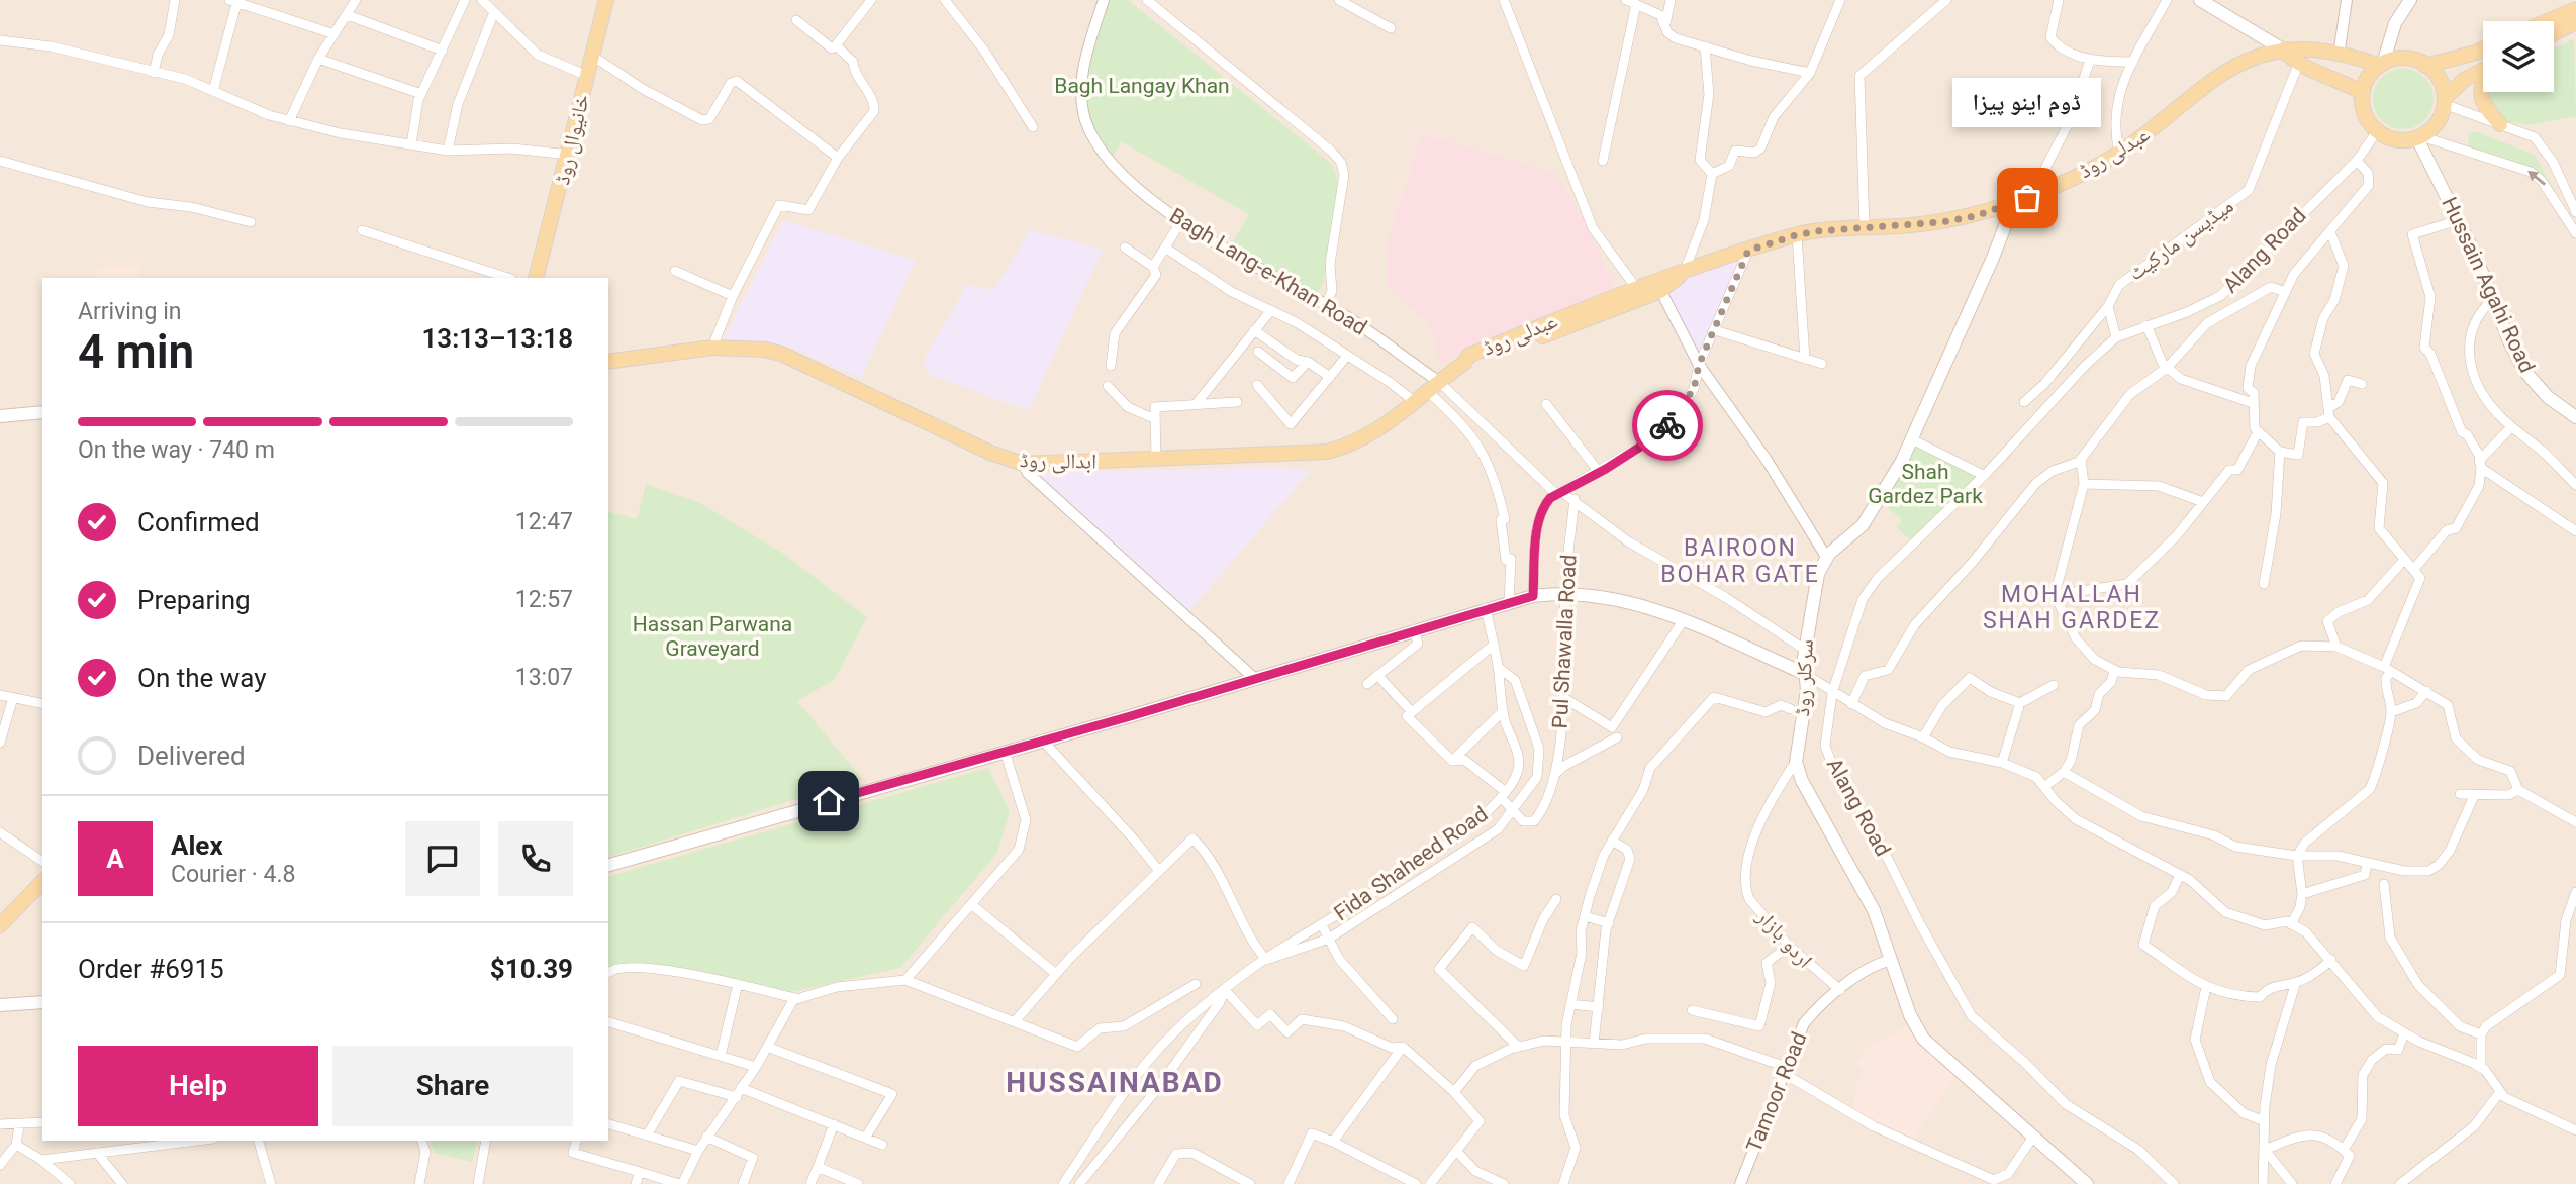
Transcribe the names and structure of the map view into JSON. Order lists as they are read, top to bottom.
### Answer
{
  "streets": {
    "main road": [
      "خانیوال روڈ",
      "عبدلی روڈ",
      "Hussain Agahi Road",
      "ابدالی روڈ",
      "سرکلر روڈ"
    ],
    "street": [
      "میڈیسن مارکیٹ",
      "Alang Road",
      "Bagh Lang-e-Khan Road",
      "Pul Shawalla Road",
      "Fida Shaheed Road",
      "اردو بازار",
      "Tamoor Road"
    ]
  },
  "crossings": [
    ["عبدلی روڈ", "Alang Road"],
    ["عبدلی روڈ", "Hussain Agahi Road"],
    ["عبدلی روڈ", "ابدالی روڈ"],
    ["Alang Road", "Hussain Agahi Road"],
    ["Bagh Lang-e-Khan Road", "ابدالی روڈ"],
    ["Bagh Lang-e-Khan Road", "Pul Shawalla Road"],
    ["Bagh Lang-e-Khan Road", "سرکلر روڈ"],
    ["سرکلر روڈ", "اردو بازار"],
    ["اردو بازار", "Tamoor Road"]
  ],
  "districts": ["BAIROON BOHAR GATE", "MOHALLAH SHAH GARDEZ", "HUSSAINABAD"],
  "parks": ["Bagh Langay Khan", "Shah Gardez Park", "Hassan Parwana Graveyard"],
  "places": ["ڈوم اینو پیزا"],
  "page": {
    "bubble": "ڈوم اینو پیزا",
    "heading": ["4 min", "Arriving in", "13:13–13:18"],
    "panel": [
      "Alex",
      "Courier · 4.8",
      "Order #6915",
      "$10.39"
    ],
    "bar": "On the way · 740 m",
    "list": [
      ["Confirmed", "12:47"],
      ["Preparing", "12:57"],
      ["On the way", "13:07"],
      "Delivered"
    ],
    "round": "A",
    "buttons": ["Help", "Share"]
  }
}
